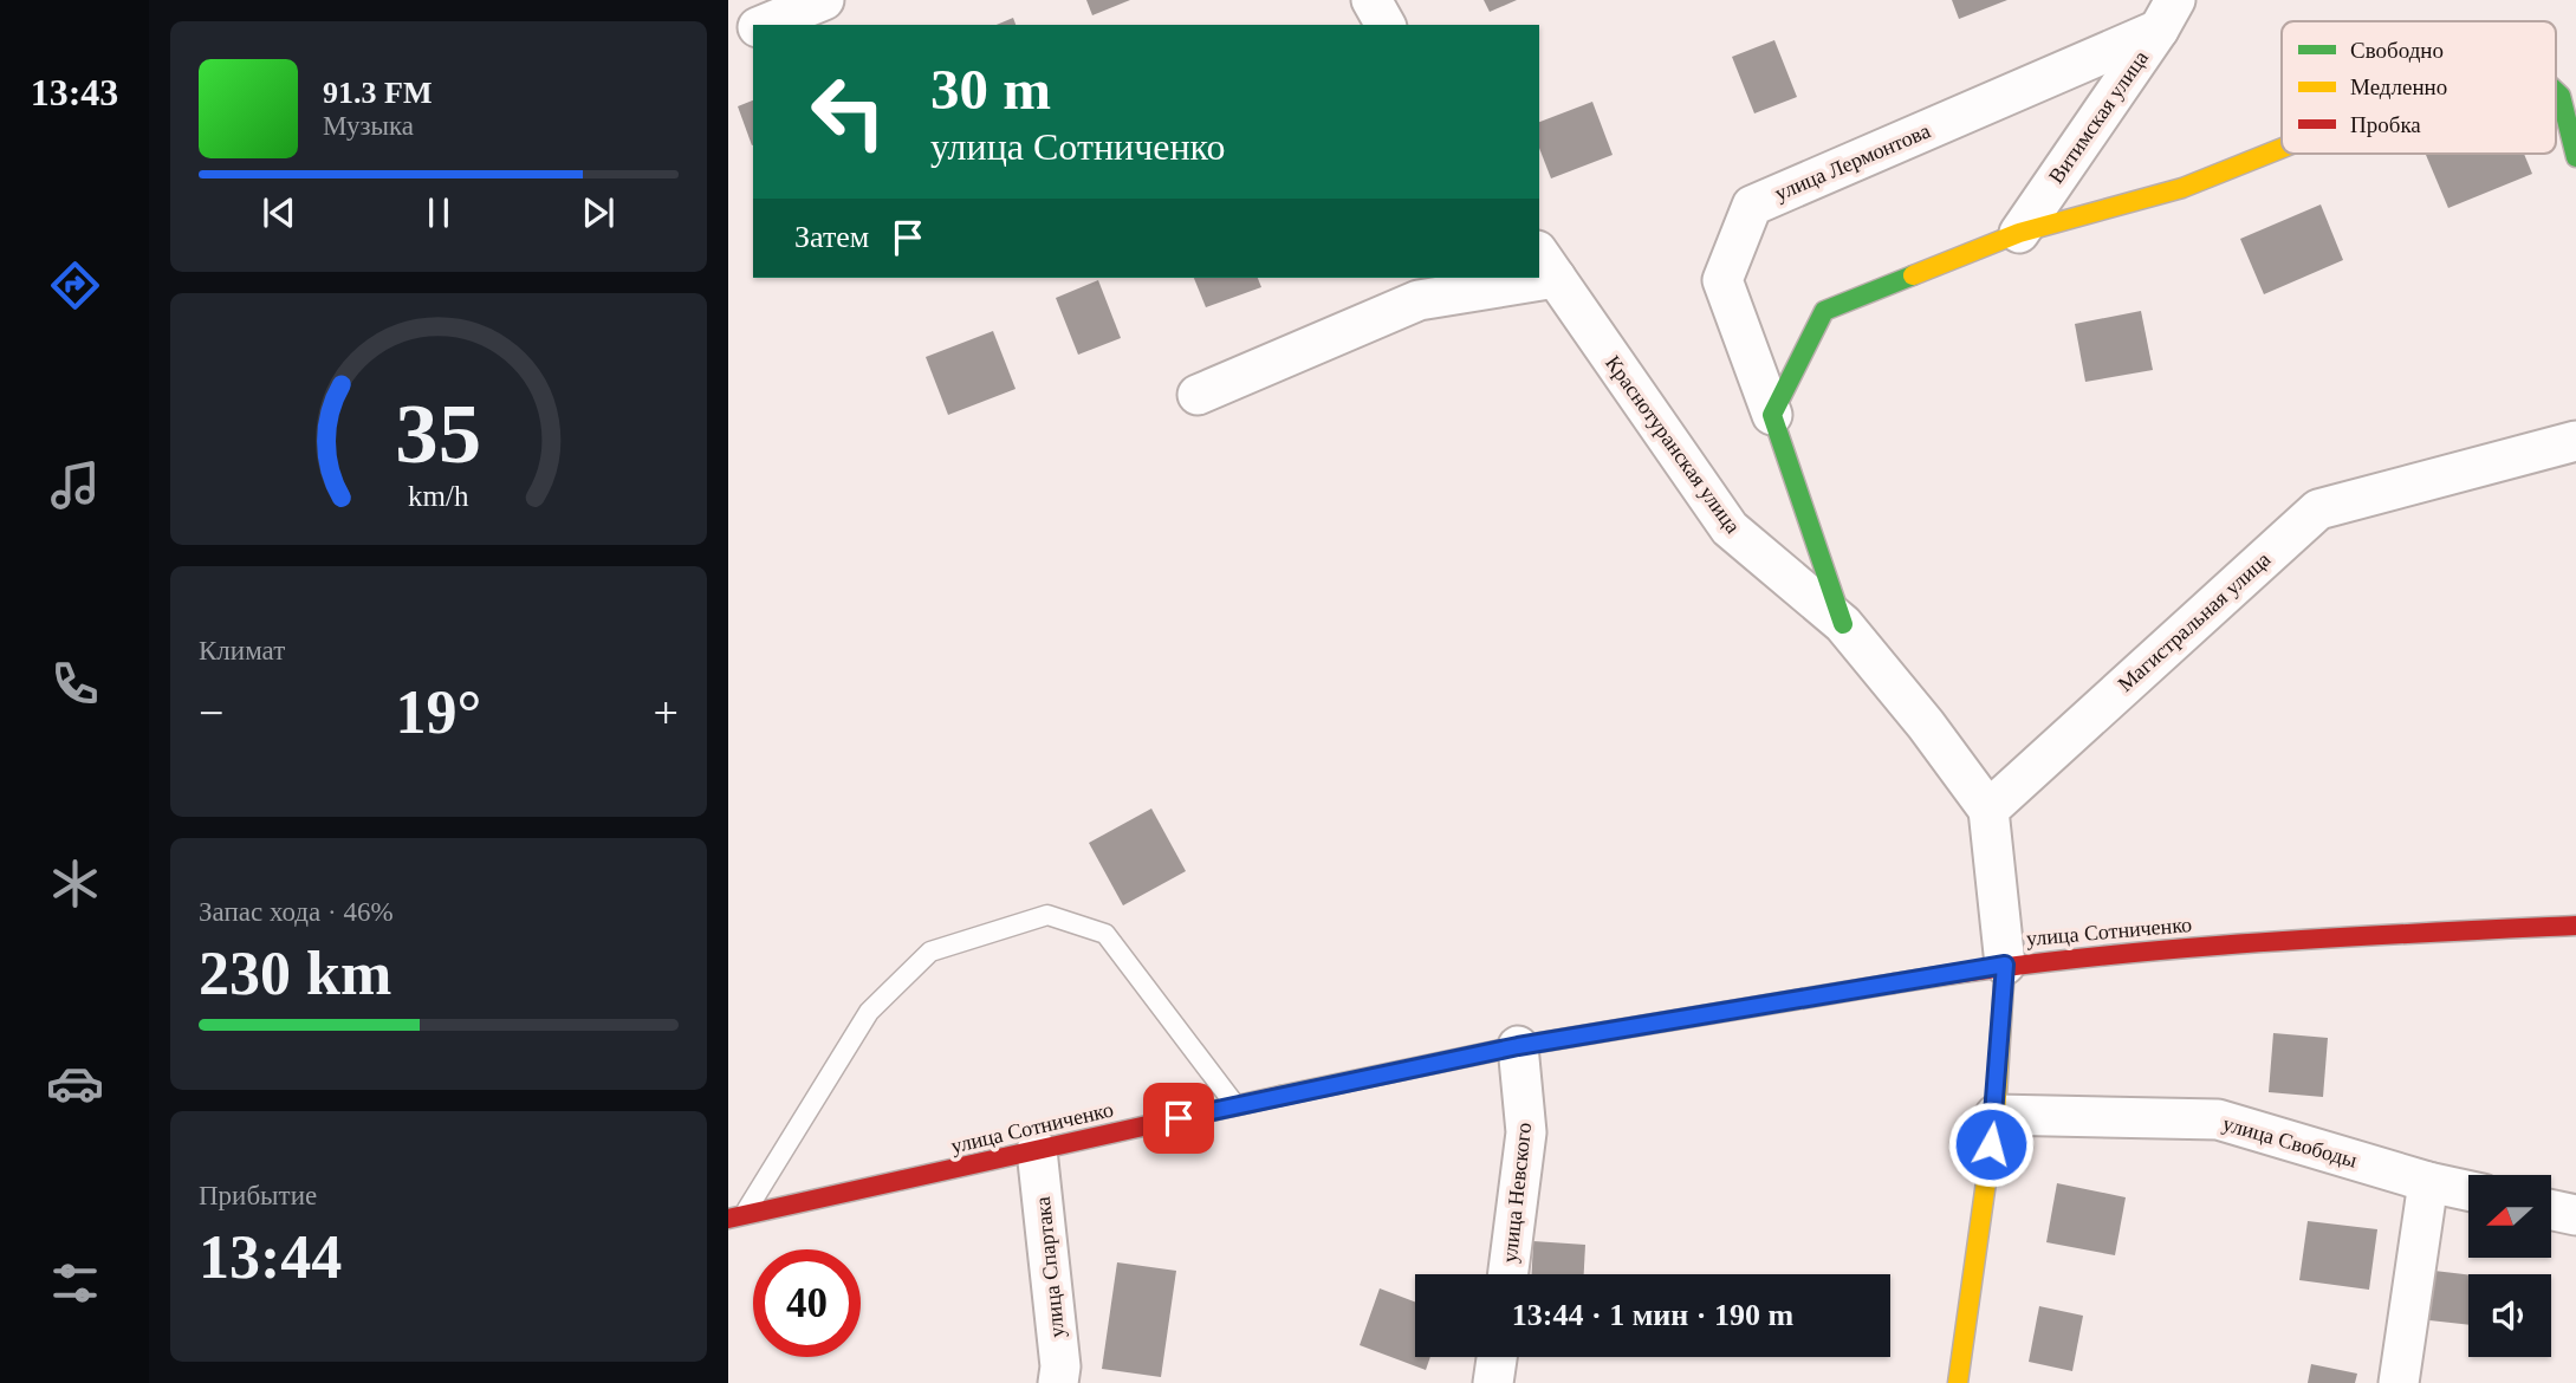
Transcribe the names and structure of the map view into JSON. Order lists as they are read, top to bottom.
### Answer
{
  "streets": {
    "main road": ["улица Сотниченко"],
    "street": [
      "Витимская улица",
      "улица Лермонтова",
      "Краснотуранская улица",
      "Магистральная улица",
      "улица Свободы",
      "улица Невского",
      "улица Спартака"
    ]
  },
  "crossings": [
    ["Витимская улица", "улица Лермонтова"],
    ["Краснотуранская улица", "Магистральная улица"],
    ["улица Сотниченко", "улица Невского"],
    ["улица Сотниченко", "улица Спартака"]
  ],
  "legend": ["Свободно", "Медленно", "Пробка"],
  "north": "left",
  "page": {
    "tabs": "13:43",
    "turn": ["30 m", "улица Сотниченко"],
    "song": ["91.3 FM", "Музыка"],
    "then": "Затем",
    "tile": [
      "Климат",
      ["Запас хода · 46%", "230 km"],
      ["Прибытие", "13:44"]
    ],
    "heat": ["−", "19°", "+"],
    "limit": "40",
    "trip": "13:44 · 1 мин · 190 m",
    "gauge": ["35", "km/h"]
  }
}
